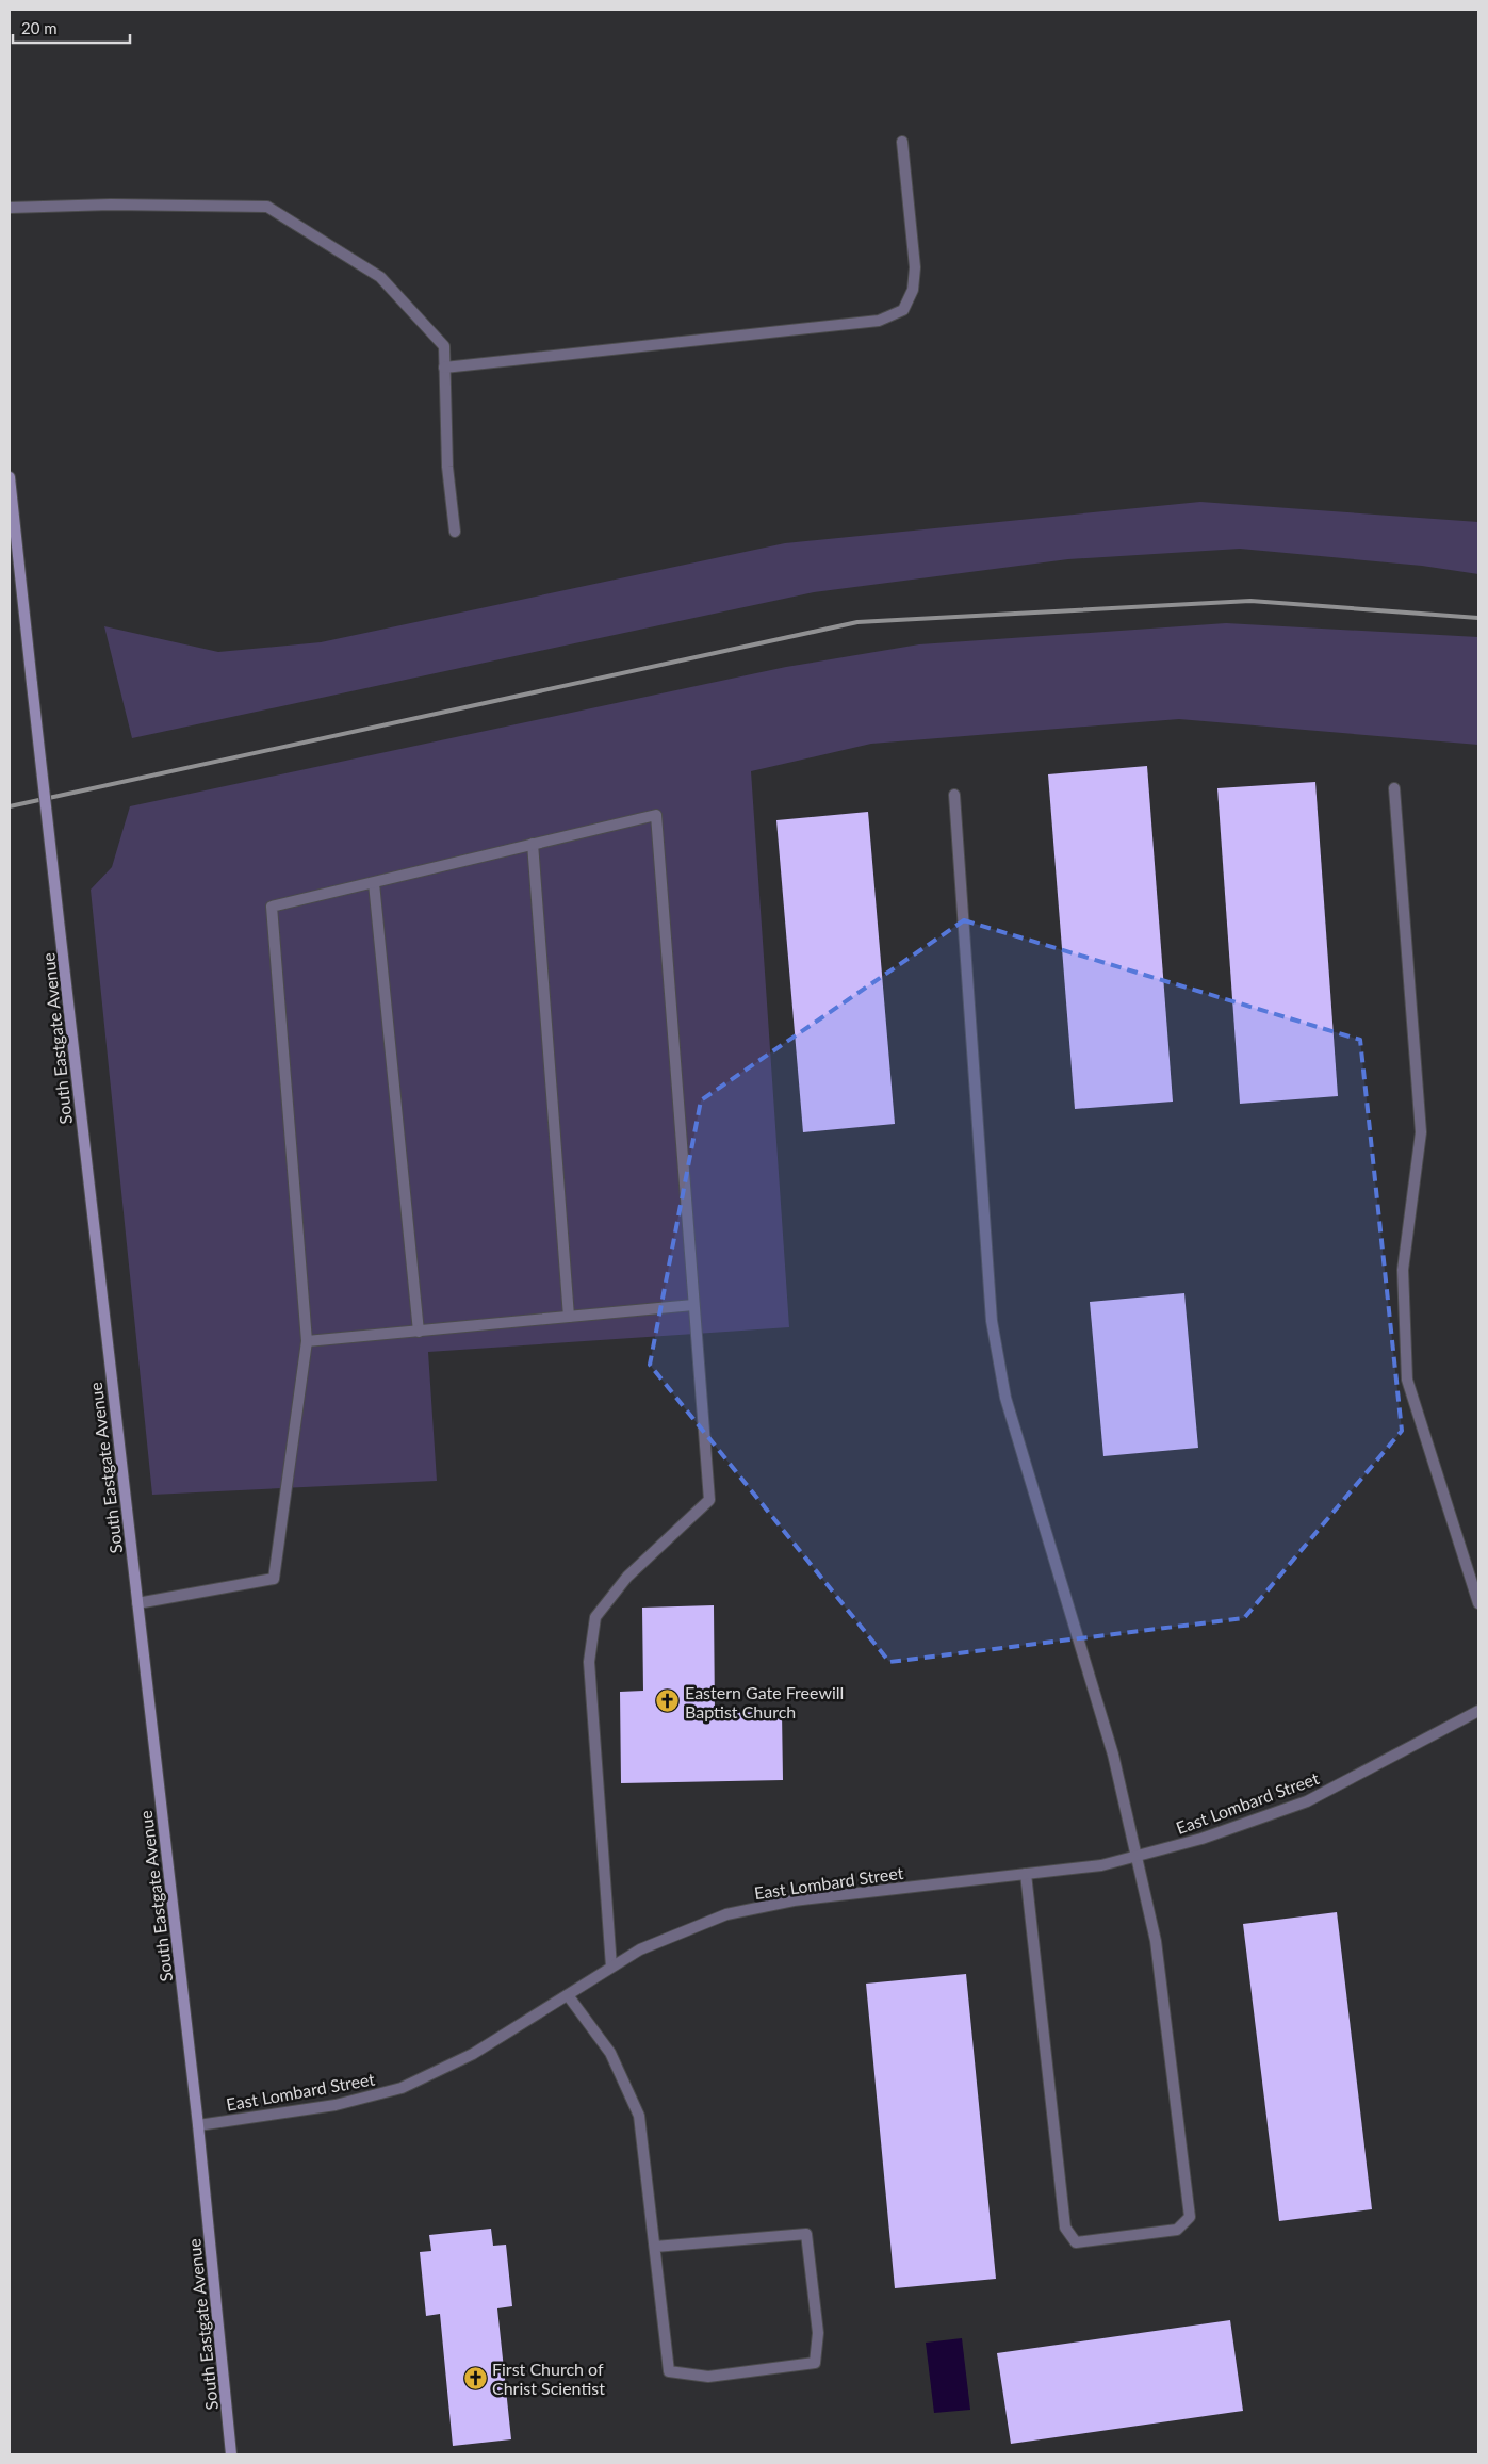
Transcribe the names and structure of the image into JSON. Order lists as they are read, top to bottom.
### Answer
{
  "streets": {
    "street": ["South Eastgate Avenue", "East Lombard Street"]
  },
  "crossings": [
    ["South Eastgate Avenue", "East Lombard Street"]
  ],
  "places": {
    "church": ["Eastern Gate Freewill Baptist Church", "First Church of Christ Scientist"]
  },
  "scale_bar": "20 m"
}
